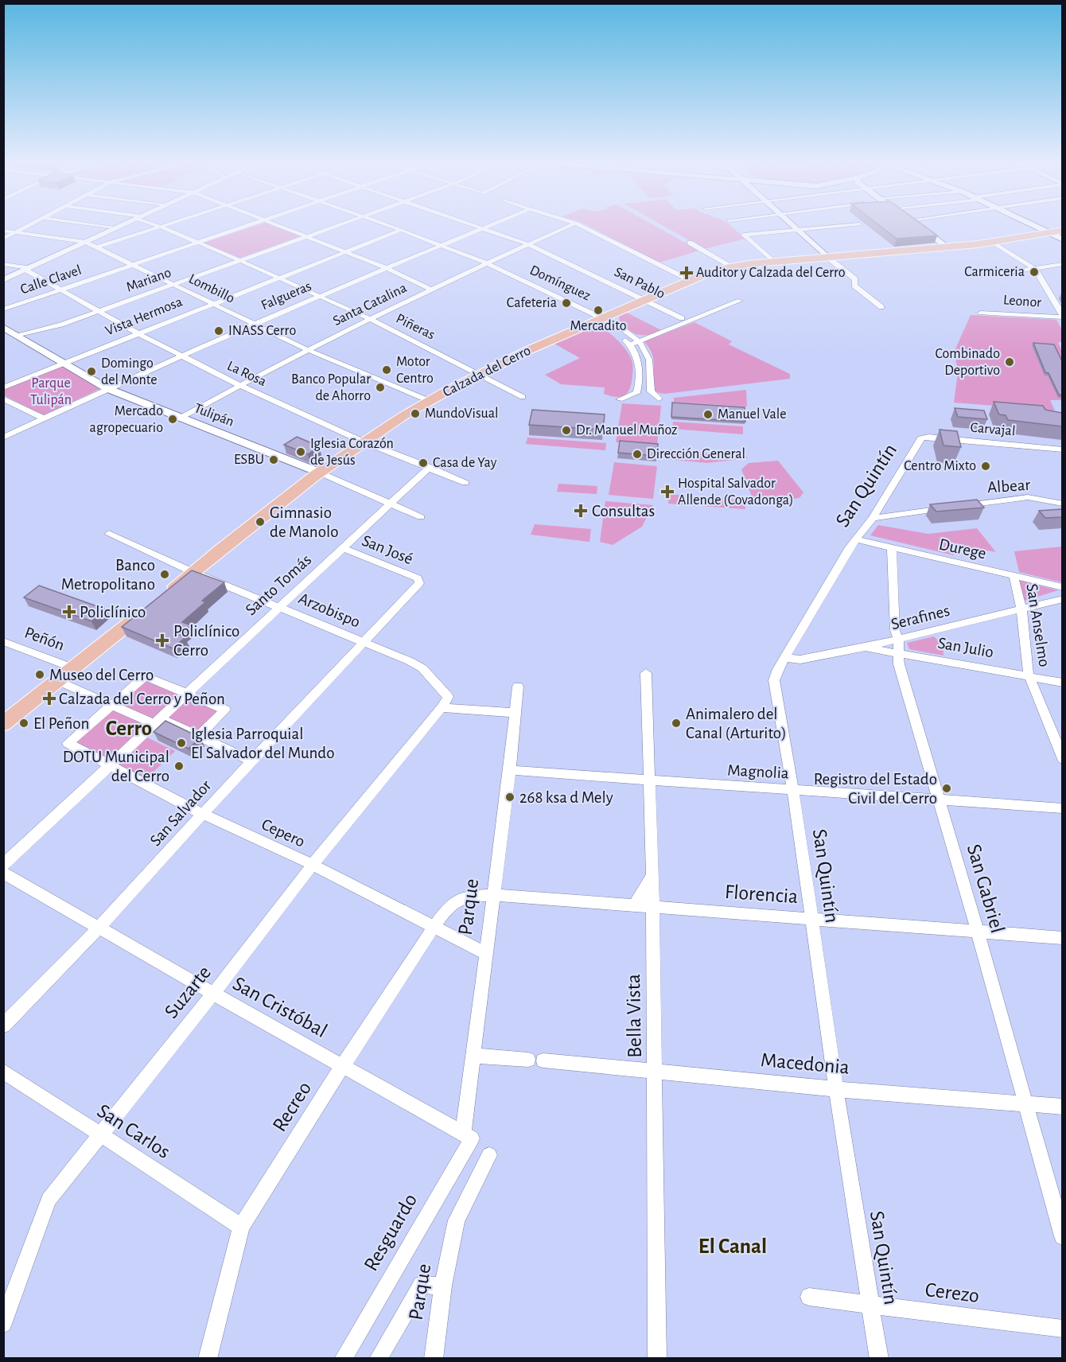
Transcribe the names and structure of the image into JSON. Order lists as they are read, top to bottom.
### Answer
{
  "streets": {
    "main road": ["Calzada del Cerro"],
    "street": [
      "Calle Clavel",
      "Mariano",
      "Domínguez",
      "San Pablo",
      "Lombillo",
      "Falgueras",
      "Leonor",
      "Santa Catalina",
      "Vista Hermosa",
      "Piñeras",
      "La Rosa",
      "Tulipán",
      "Carvajal",
      "San Quintín",
      "Albear",
      "Durege",
      "San José",
      "Santo Tomás",
      "Arzobispo",
      "Serafines",
      "San Anselmo",
      "Peñón",
      "San Julio",
      "Magnolia",
      "San Salvador",
      "Cepero",
      "San Gabriel",
      "Florencia",
      "Parque",
      "Suzarte",
      "San Cristóbal",
      "Bella Vista",
      "Macedonia",
      "Recreo",
      "San Carlos",
      "Resguardo",
      "Cerezo"
    ]
  },
  "crossings": [
    ["Calle Clavel", "Lombillo"],
    ["Calle Clavel", "Piñeras"],
    ["Calle Clavel", "La Rosa"],
    ["Mariano", "Lombillo"],
    ["Mariano", "Piñeras"],
    ["Mariano", "La Rosa"],
    ["Mariano", "Tulipán"],
    ["Domínguez", "Falgueras"],
    ["Domínguez", "Santa Catalina"],
    ["Domínguez", "Vista Hermosa"],
    ["Domínguez", "Calzada del Cerro"],
    ["San Pablo", "Falgueras"],
    ["San Pablo", "Santa Catalina"],
    ["San Pablo", "Calzada del Cerro"],
    ["Lombillo", "Falgueras"],
    ["Lombillo", "Santa Catalina"],
    ["Lombillo", "Vista Hermosa"],
    ["Lombillo", "Calzada del Cerro"],
    ["Falgueras", "Piñeras"],
    ["Falgueras", "La Rosa"],
    ["Falgueras", "Tulipán"],
    ["Santa Catalina", "Piñeras"],
    ["Santa Catalina", "La Rosa"],
    ["Santa Catalina", "Tulipán"],
    ["Vista Hermosa", "Piñeras"],
    ["Vista Hermosa", "La Rosa"],
    ["Vista Hermosa", "Tulipán"],
    ["Piñeras", "Calzada del Cerro"],
    ["Calzada del Cerro", "La Rosa"],
    ["Calzada del Cerro", "Tulipán"],
    ["Calzada del Cerro", "Arzobispo"],
    ["La Rosa", "Santo Tomás"],
    ["Tulipán", "Santo Tomás"],
    ["Carvajal", "San Quintín"],
    ["San Quintín", "Albear"],
    ["San Quintín", "Durege"],
    ["San Quintín", "Serafines"],
    ["San Quintín", "Magnolia"],
    ["San Quintín", "Florencia"],
    ["San Quintín", "Macedonia"],
    ["San Quintín", "Cerezo"],
    ["Durege", "San Anselmo"],
    ["Durege", "San Gabriel"],
    ["San José", "Santo Tomás"],
    ["San José", "San Salvador"],
    ["Santo Tomás", "Arzobispo"],
    ["Santo Tomás", "Cepero"],
    ["Arzobispo", "San Salvador"],
    ["Arzobispo", "Suzarte"],
    ["Serafines", "San Anselmo"],
    ["Serafines", "San Julio"],
    ["Serafines", "San Gabriel"],
    ["San Anselmo", "San Julio"],
    ["San Julio", "San Gabriel"],
    ["Magnolia", "San Gabriel"],
    ["Magnolia", "Parque"],
    ["Magnolia", "Bella Vista"],
    ["San Salvador", "Cepero"],
    ["San Salvador", "San Cristóbal"],
    ["Cepero", "Parque"],
    ["Cepero", "Suzarte"],
    ["Cepero", "Recreo"],
    ["San Gabriel", "Florencia"],
    ["San Gabriel", "Macedonia"],
    ["Florencia", "Parque"],
    ["Florencia", "Bella Vista"],
    ["Florencia", "Recreo"],
    ["Parque", "San Cristóbal"],
    ["Parque", "Macedonia"],
    ["Parque", "Resguardo"],
    ["Suzarte", "San Cristóbal"],
    ["Suzarte", "San Carlos"],
    ["San Cristóbal", "Recreo"],
    ["San Cristóbal", "Resguardo"],
    ["Bella Vista", "Macedonia"],
    ["Recreo", "San Carlos"]
  ],
  "districts": ["Cerro", "El Canal"],
  "parks": ["Parque Tulipán"],
  "places": {
    "other": [
      "Carmiceria",
      "Cafeteria",
      "Mercadito",
      "INASS Cerro",
      "Combinado Deportivo",
      "Motor Centro",
      "Domingo del Monte",
      "Banco Popular de Ahorro",
      "MundoVisual",
      "Manuel Vale",
      "Mercado agropecuario",
      "Dr. Manuel Muñoz",
      "Iglesia Corazón de Jesús",
      "Dirección General",
      "ESBU",
      "Casa de Yay",
      "Centro Mixto",
      "Gimnasio de Manolo",
      "Banco Metropolitano",
      "Museo del Cerro",
      "El Peñon",
      "Animalero del Canal (Arturito)",
      "Iglesia Parroquial El Salvador del Mundo",
      "DOTU Municipal del Cerro",
      "Registro del Estado Civil del Cerro",
      "268 ksa d Mely"
    ],
    "health": [
      "Auditor y Calzada del Cerro",
      "Hospital Salvador Allende (Covadonga)",
      "Consultas",
      "Policlínico",
      "Policlínico Cerro",
      "Calzada del Cerro y Peñon"
    ]
  }
}
